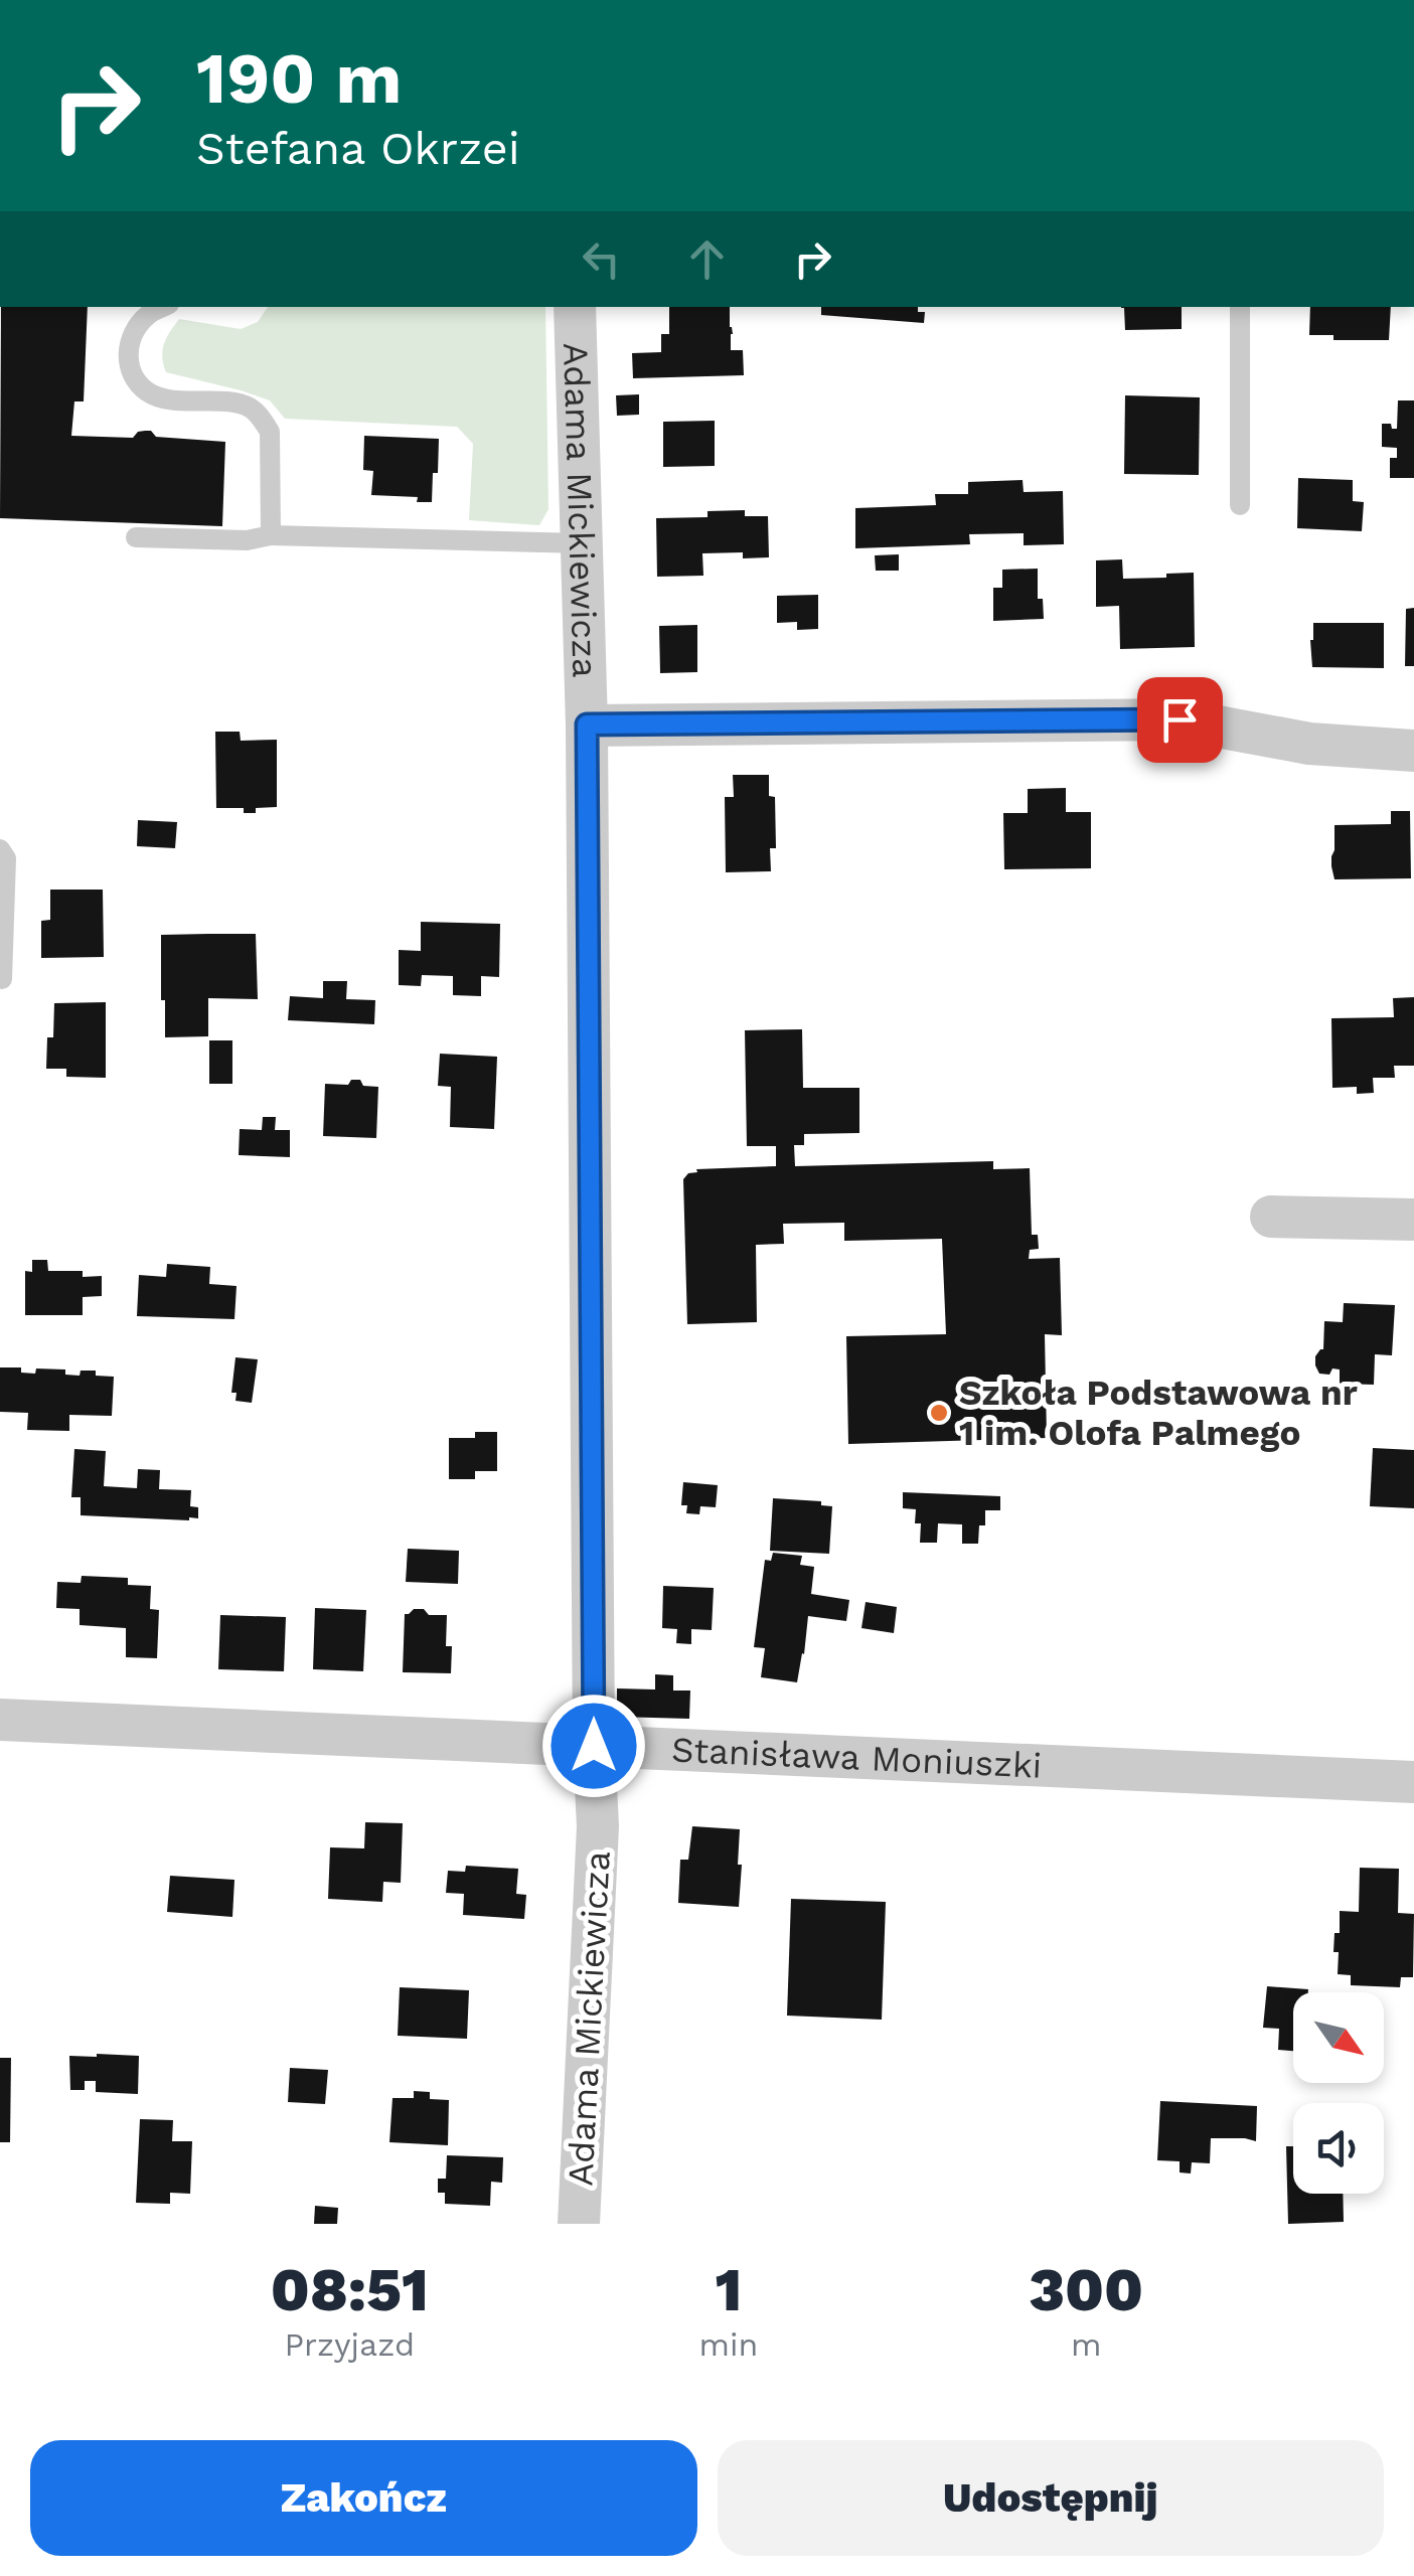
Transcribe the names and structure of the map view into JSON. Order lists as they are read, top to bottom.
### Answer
{
  "streets": {
    "street": ["Adama Mickiewicza", "Stanisława Moniuszki"]
  },
  "crossings": [
    ["Adama Mickiewicza", "Stanisława Moniuszki"]
  ],
  "places": ["Szkoła Podstawowa nr 1 im. Olofa Palmego"],
  "north": "bottom right",
  "page": {
    "turn": ["190 m", "Stefana Okrzei"],
    "eta": [
      "08:51",
      "Przyjazd",
      "1",
      "min",
      "300",
      "m"
    ],
    "buttons": ["Zakończ", "Udostępnij"]
  }
}
